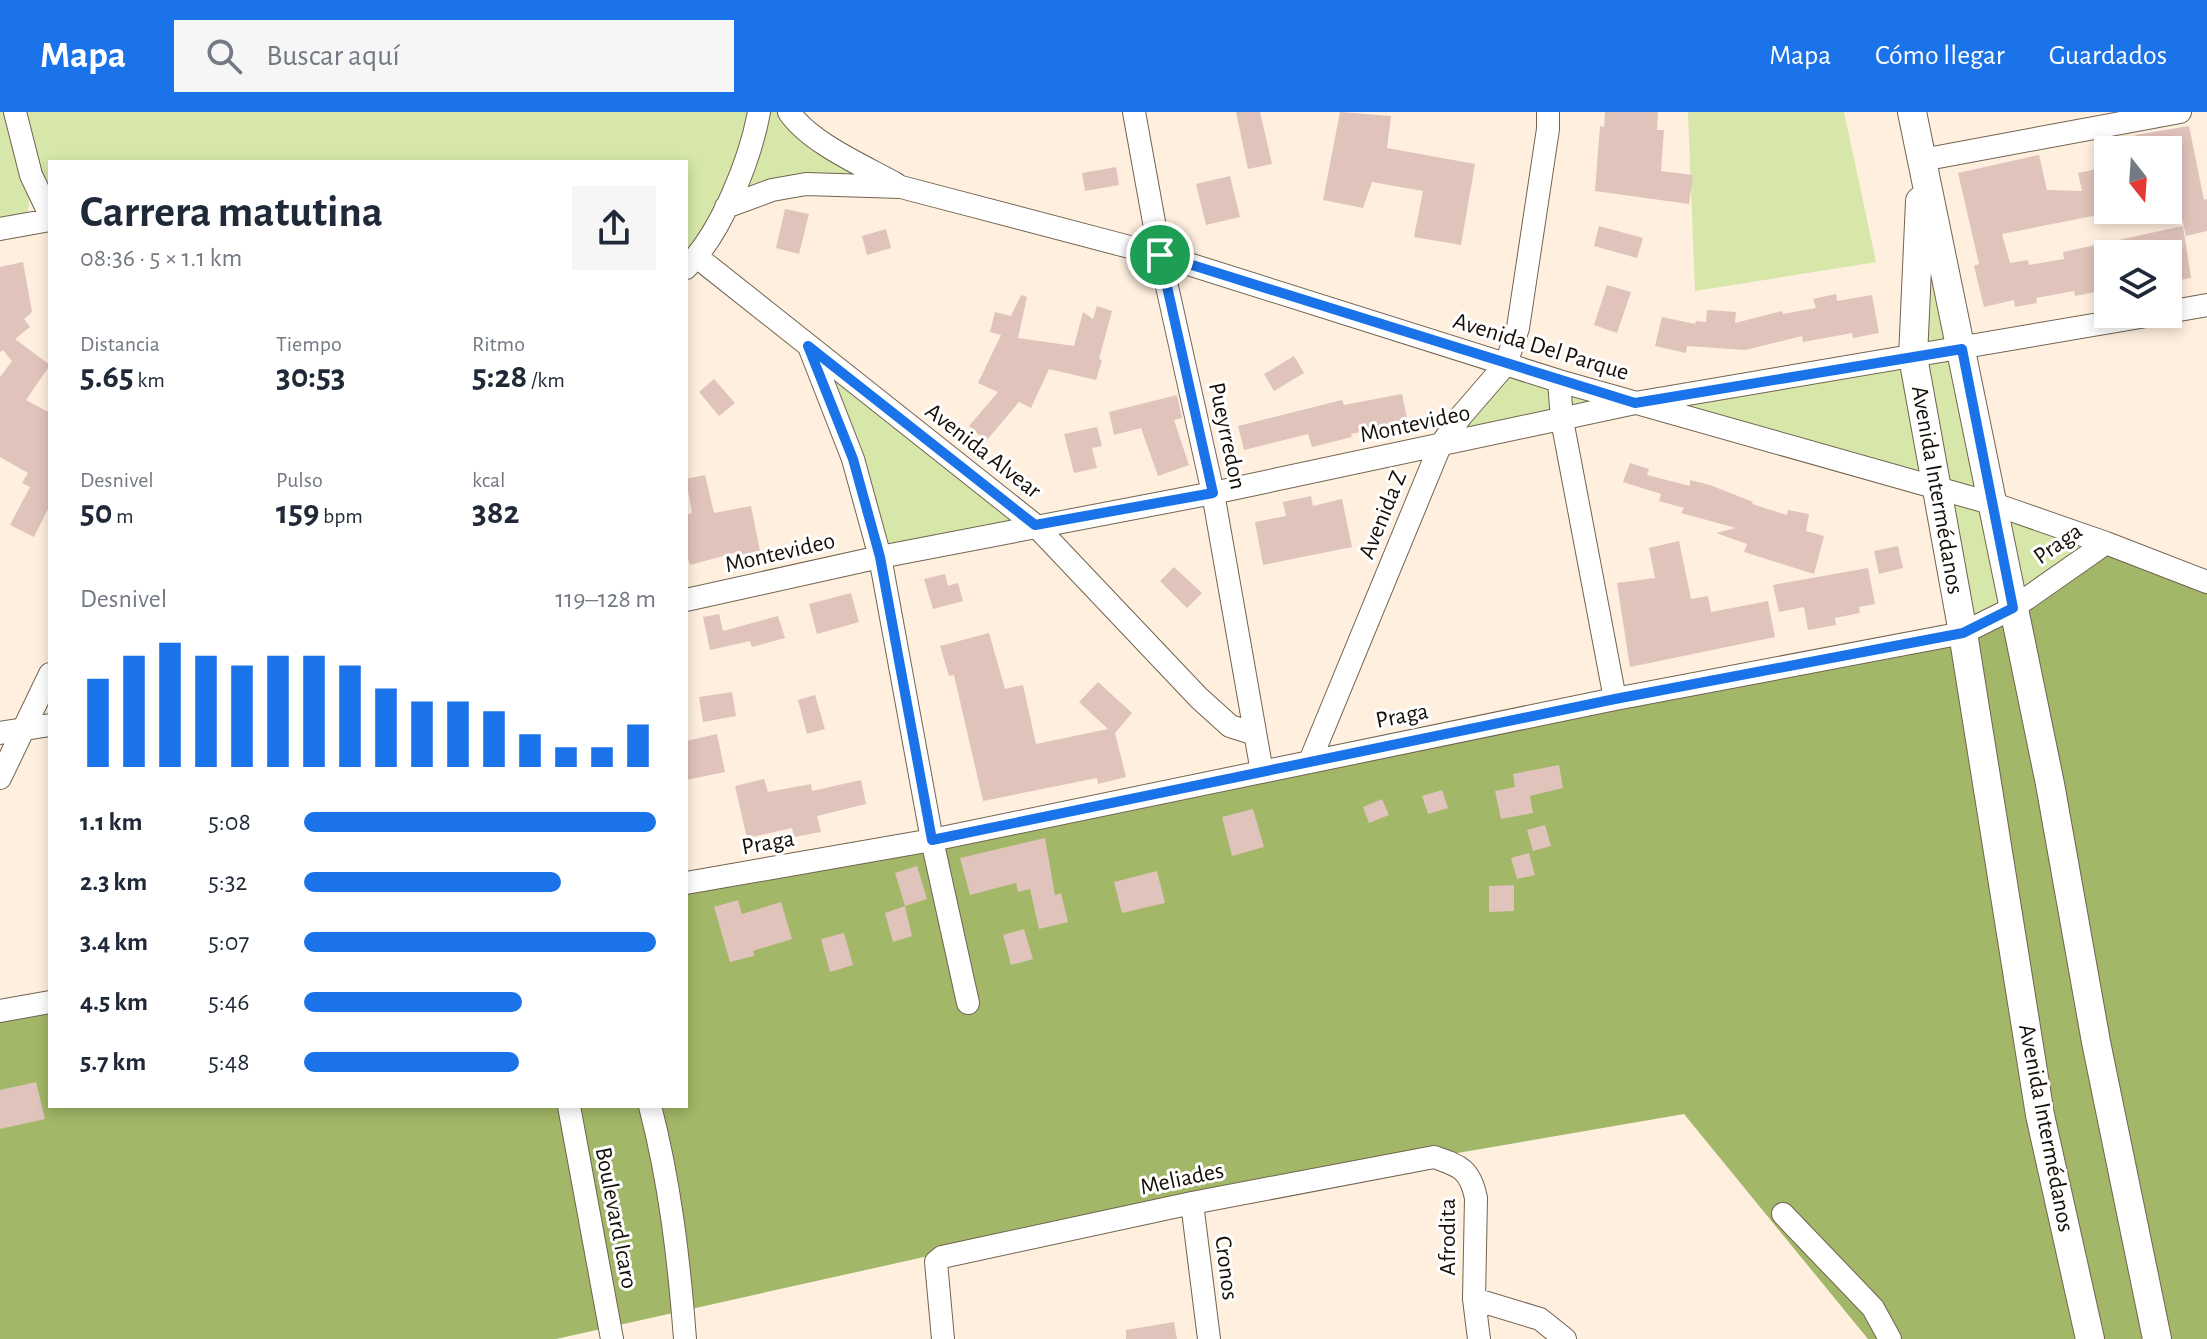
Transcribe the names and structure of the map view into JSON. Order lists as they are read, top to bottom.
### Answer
{
  "streets": {
    "main road": ["Avenida Intermédanos"],
    "street": [
      "Avenida Del Parque",
      "Montevideo",
      "Pueyrredon",
      "Avenida Alvear",
      "Avenida Z",
      "Praga",
      "Meliades",
      "Boulevard Icaro",
      "Afrodita",
      "Cronos"
    ]
  },
  "crossings": [
    ["Avenida Del Parque", "Montevideo"],
    ["Avenida Del Parque", "Pueyrredon"],
    ["Avenida Del Parque", "Avenida Intermédanos"],
    ["Avenida Del Parque", "Avenida Z"],
    ["Avenida Del Parque", "Praga"],
    ["Montevideo", "Pueyrredon"],
    ["Montevideo", "Avenida Alvear"],
    ["Montevideo", "Avenida Intermédanos"],
    ["Montevideo", "Avenida Z"],
    ["Pueyrredon", "Avenida Alvear"],
    ["Pueyrredon", "Praga"],
    ["Avenida Intermédanos", "Praga"],
    ["Avenida Z", "Praga"],
    ["Meliades", "Afrodita"],
    ["Meliades", "Cronos"]
  ],
  "north": "bottom",
  "page": {
    "header": "Mapa",
    "search": "Buscar aquí",
    "nav": ["Mapa", "Cómo llegar", "Guardados"],
    "heading": ["Carrera matutina", "08:36 · 5 × 1.1 km"],
    "stats": [
      ["Distancia", "5.65 km"],
      ["Tiempo", "30:53"],
      ["Ritmo", "5:28 /km"],
      ["Desnivel", "50 m"],
      ["Pulso", "159 bpm"],
      ["kcal", "382"]
    ],
    "chart": ["Desnivel", "119–128 m"],
    "list": [
      {
        "name": "1.1 km",
        "note": "5:08"
      },
      {
        "name": "2.3 km",
        "note": "5:32"
      },
      {
        "name": "3.4 km",
        "note": "5:07"
      },
      {
        "name": "4.5 km",
        "note": "5:46"
      },
      {
        "name": "5.7 km",
        "note": "5:48"
      }
    ]
  }
}
